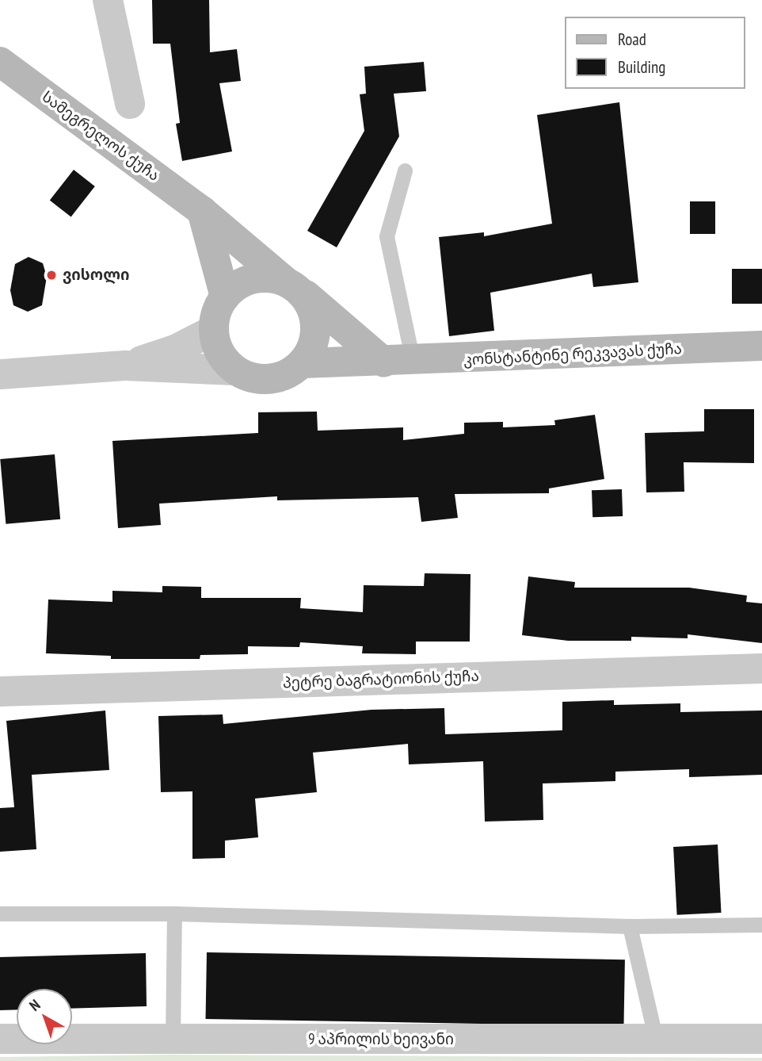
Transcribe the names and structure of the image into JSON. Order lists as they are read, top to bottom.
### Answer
{
  "streets": {
    "main road": ["სამეგრელოს ქუჩა", "კონსტანტინე რეკვავას ქუჩა"],
    "street": ["პეტრე ბაგრატიონის ქუჩა", "9 აპრილის ხეივანი"]
  },
  "crossings": [
    ["სამეგრელოს ქუჩა", "კონსტანტინე რეკვავას ქუჩა"]
  ],
  "places": ["ვისოლი"],
  "legend": ["Road", "Building"],
  "north": "top left"
}
